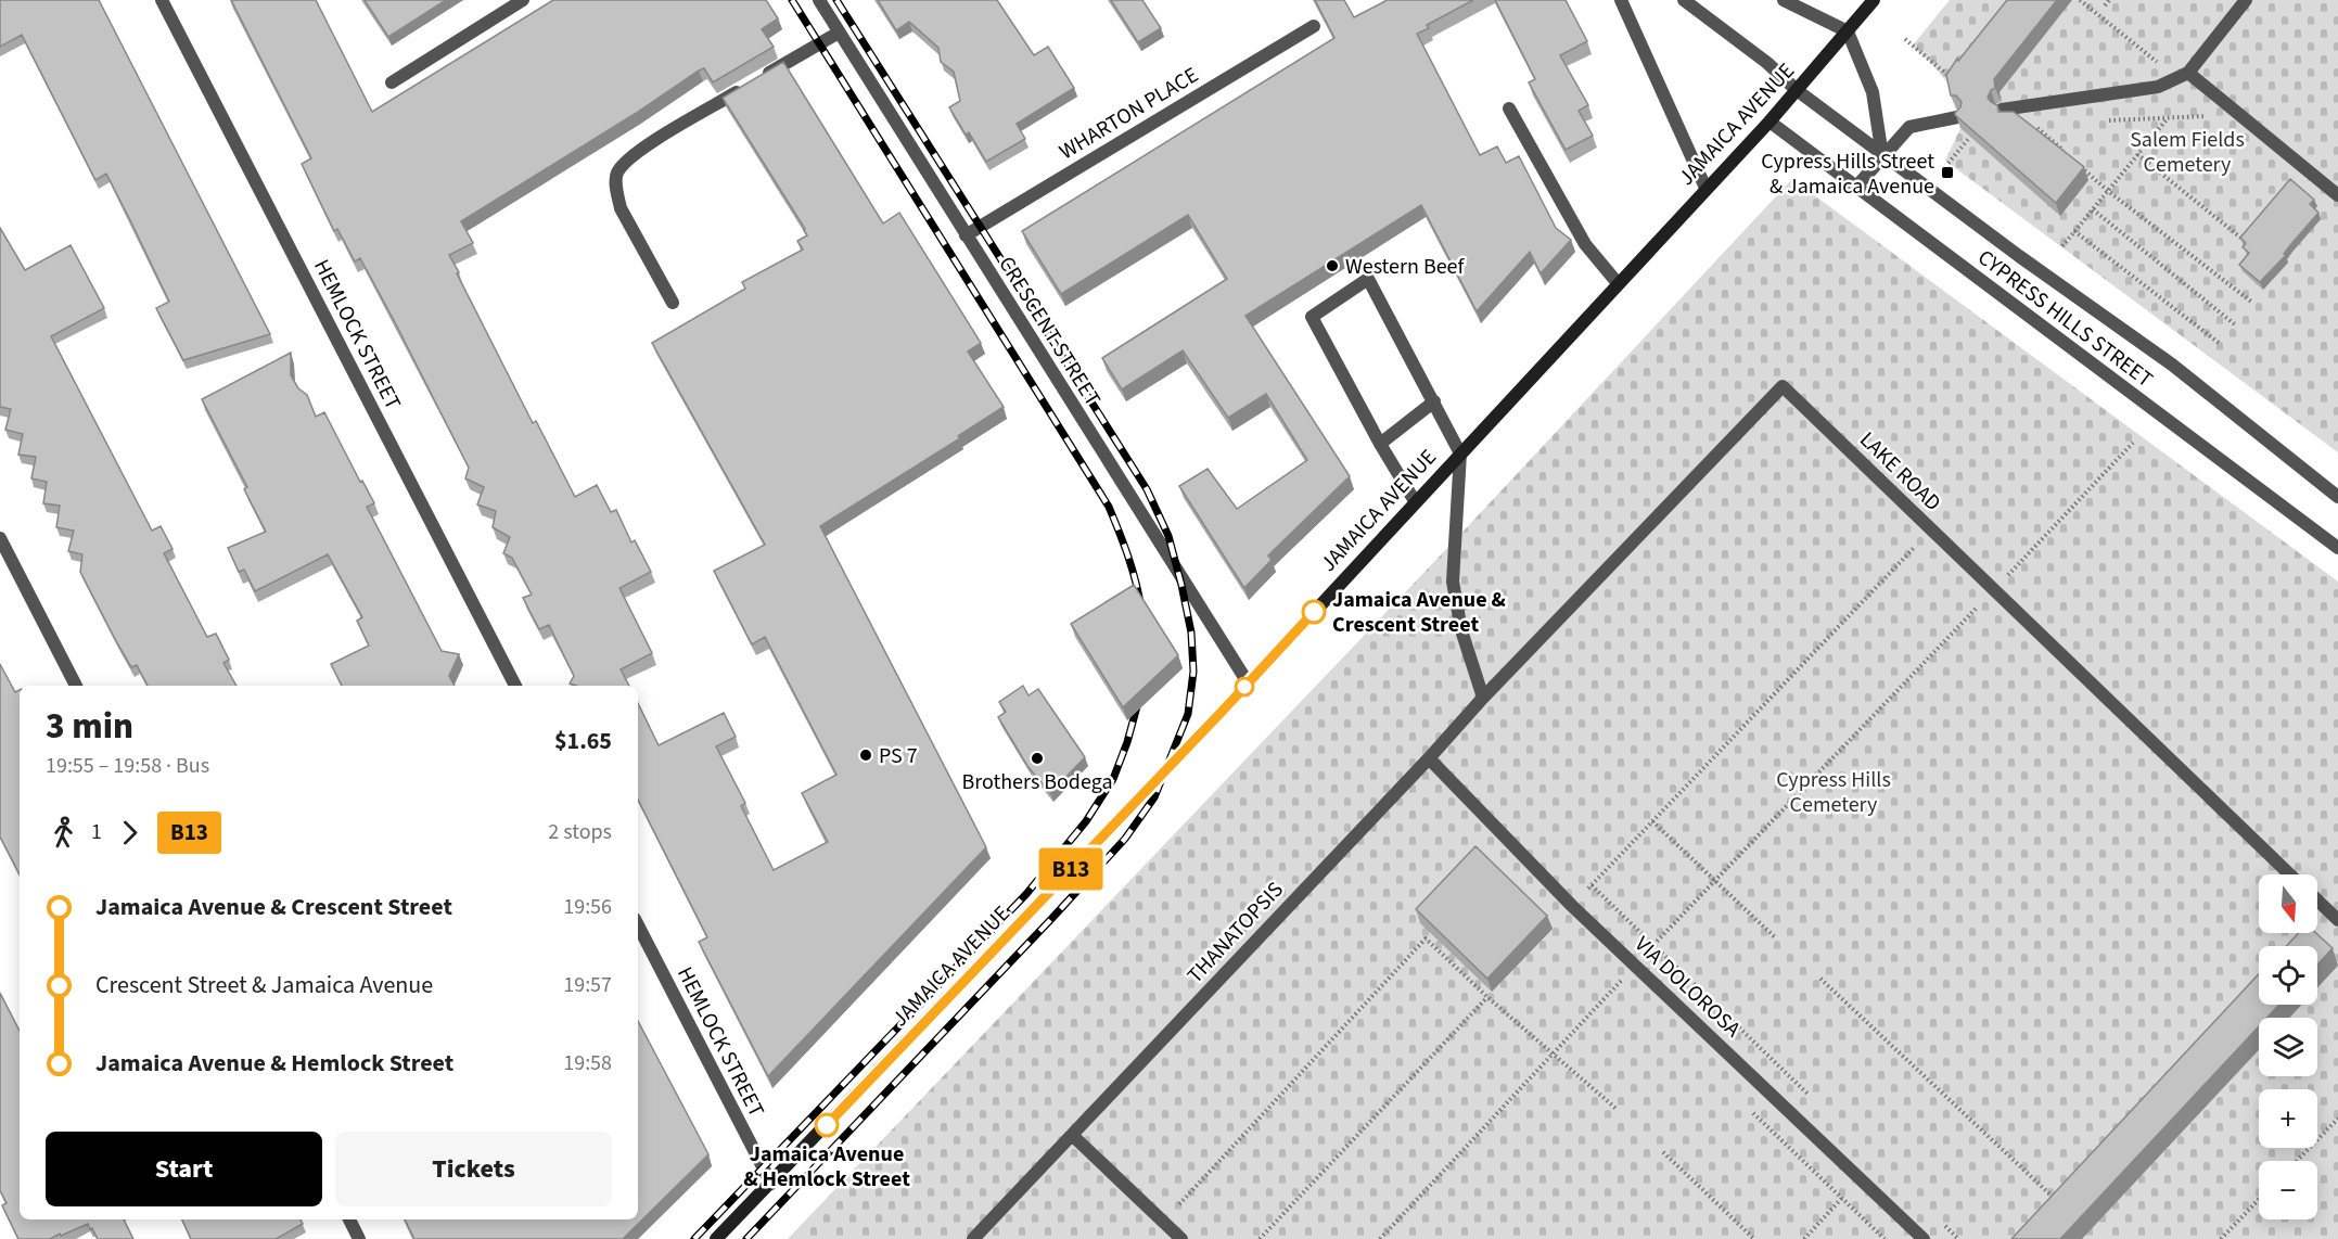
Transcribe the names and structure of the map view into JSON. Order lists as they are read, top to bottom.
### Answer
{
  "streets": {
    "main road": ["JAMAICA AVENUE"],
    "street": [
      "WHARTON PLACE",
      "CYPRESS HILLS STREET",
      "CRESCENT STREET",
      "HEMLOCK STREET",
      "LAKE ROAD",
      "THANATOPSIS",
      "VIA DOLOROSA"
    ]
  },
  "crossings": [
    ["WHARTON PLACE", "CRESCENT STREET"],
    ["JAMAICA AVENUE", "CYPRESS HILLS STREET"],
    ["JAMAICA AVENUE", "CRESCENT STREET"],
    ["JAMAICA AVENUE", "HEMLOCK STREET"],
    ["LAKE ROAD", "THANATOPSIS"],
    ["THANATOPSIS", "VIA DOLOROSA"]
  ],
  "parks": ["Salem Fields Cemetery", "Cypress Hills Cemetery"],
  "places": {
    "transit": ["Cypress Hills Street & Jamaica Avenue"],
    "other": [
      "Western Beef",
      "Jamaica Avenue & Crescent Street",
      "PS 7",
      "Brothers Bodega",
      "Jamaica Avenue & Hemlock Street"
    ]
  },
  "lines": ["bus line B13"],
  "north": "bottom",
  "page": {
    "on_map": "B13",
    "heading": ["3 min", "19:55 – 19:58 · Bus", "$1.65"],
    "legs": ["1", "B13", "2 stops"],
    "list": [
      {
        "name": "Jamaica Avenue & Crescent Street",
        "value": "19:56"
      },
      {
        "name": "Crescent Street & Jamaica Avenue",
        "value": "19:57"
      },
      {
        "name": "Jamaica Avenue & Hemlock Street",
        "value": "19:58"
      }
    ],
    "map_buttons": ["+", "−"],
    "buttons": ["Start", "Tickets"]
  }
}
